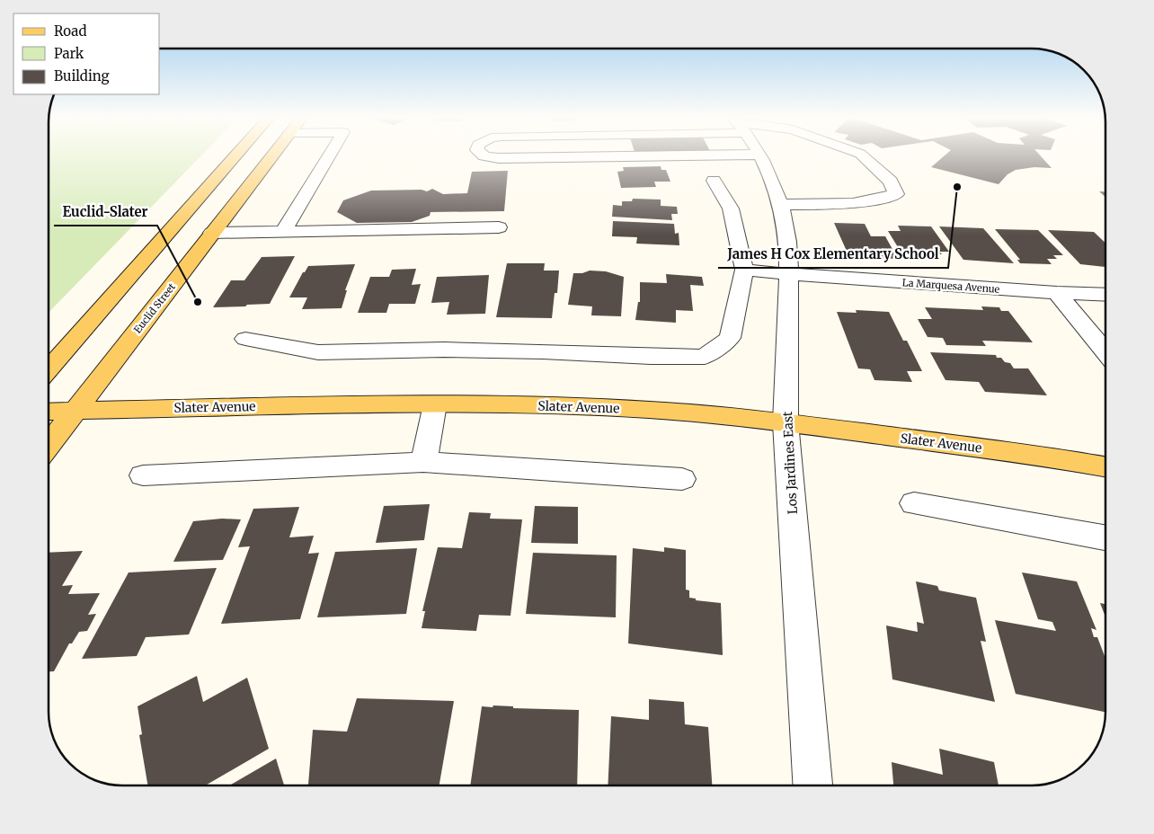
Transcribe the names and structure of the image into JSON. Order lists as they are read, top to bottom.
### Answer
{
  "streets": {
    "main road": ["Euclid Street", "Slater Avenue"],
    "street": ["La Marquesa Avenue", "Los Jardines East"]
  },
  "crossings": [
    ["La Marquesa Avenue", "Los Jardines East"],
    ["Euclid Street", "Slater Avenue"],
    ["Slater Avenue", "Los Jardines East"]
  ],
  "places": ["James H Cox Elementary School", "Euclid-Slater"],
  "legend": ["Road", "Park", "Building"]
}
